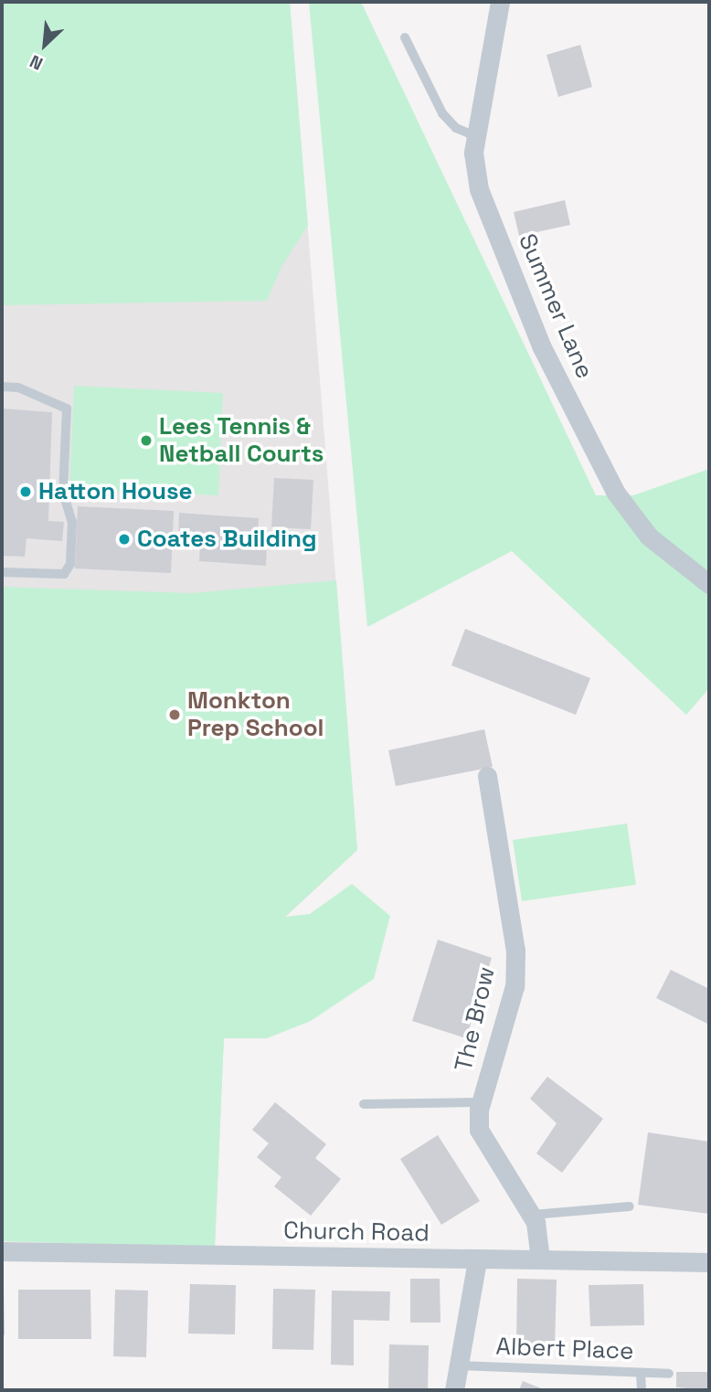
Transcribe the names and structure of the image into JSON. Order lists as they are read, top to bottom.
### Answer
{
  "streets": {
    "street": ["Summer Lane", "The Brow", "Church Road"],
    "lane": ["Albert Place"]
  },
  "crossings": [
    ["The Brow", "Church Road"]
  ],
  "places": [
    "Lees Tennis & Netball Courts",
    "Hatton House",
    "Coates Building",
    "Monkton Prep School"
  ],
  "north": "bottom left"
}
